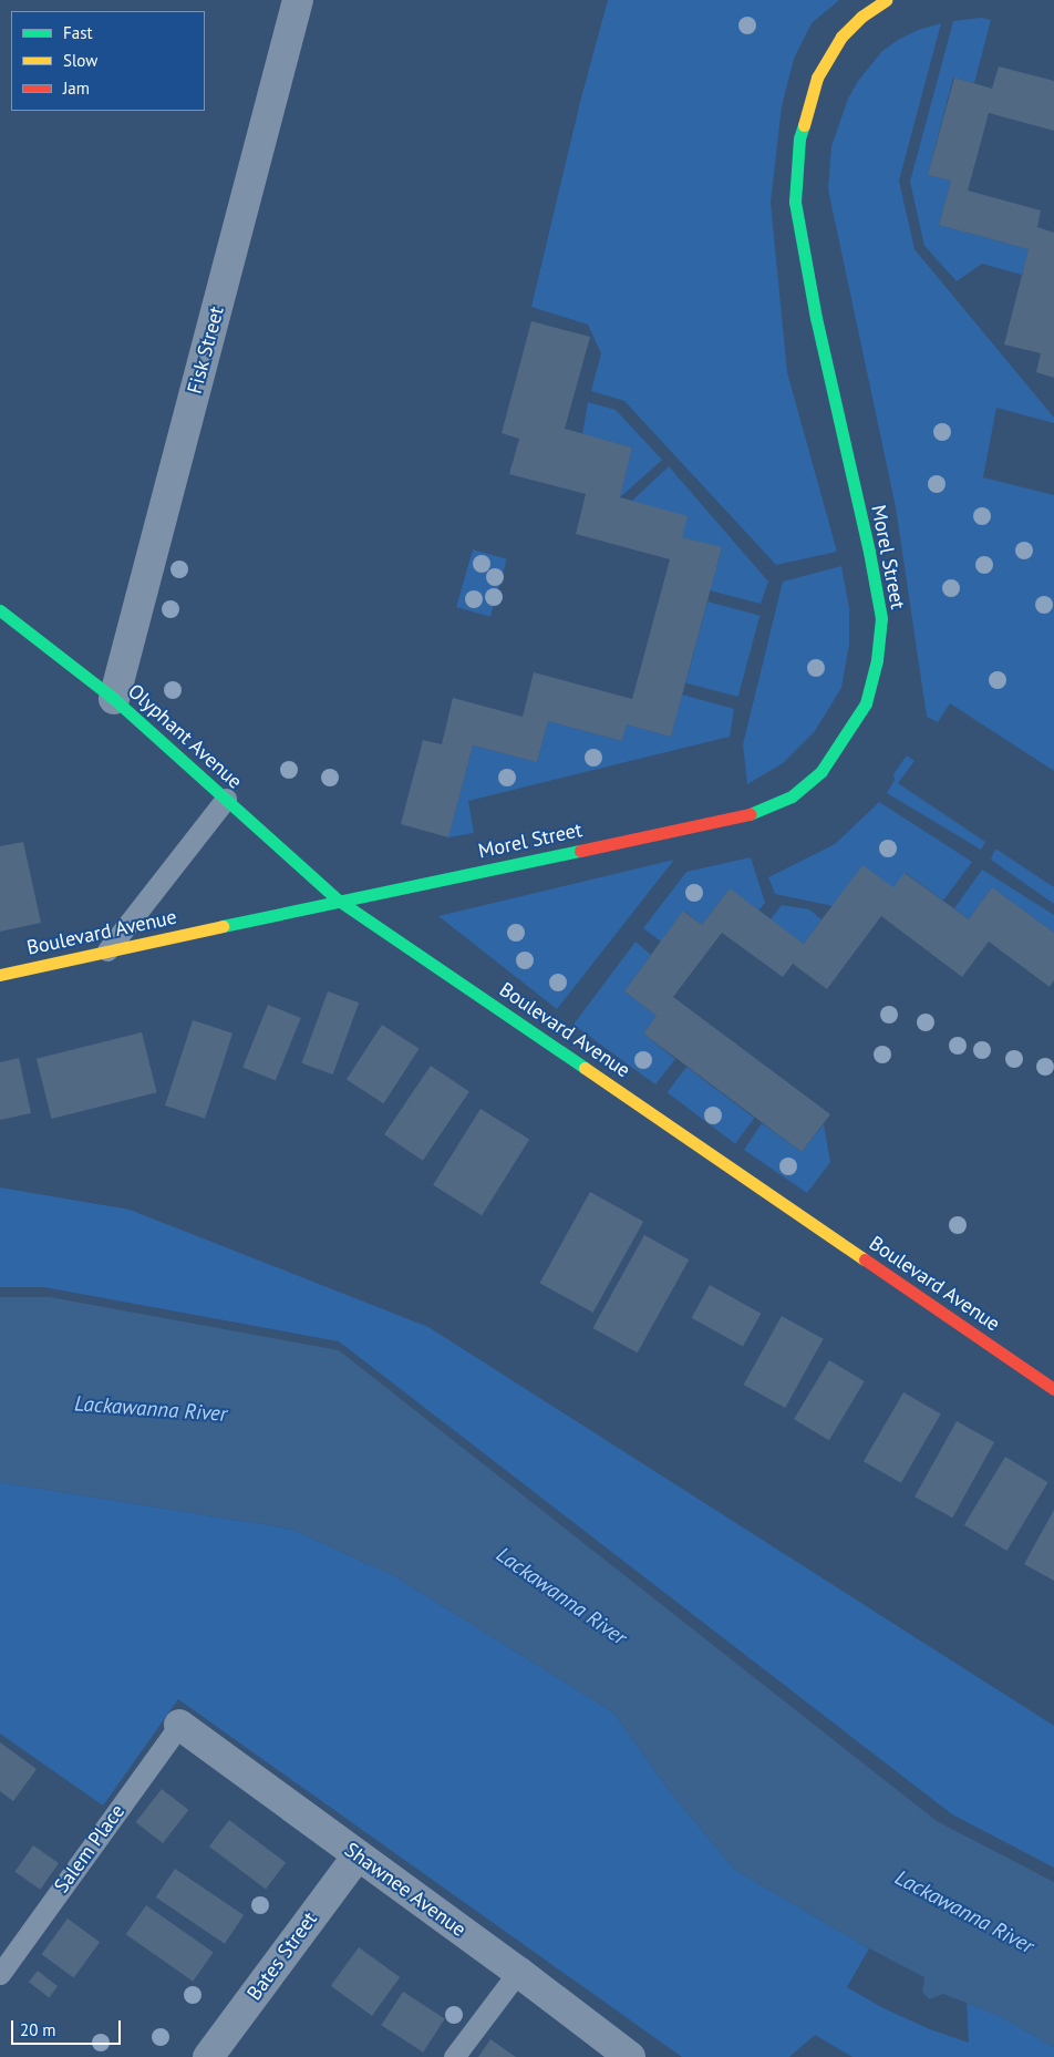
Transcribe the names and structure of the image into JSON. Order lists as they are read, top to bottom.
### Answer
{
  "streets": {
    "street": [
      "Fisk Street",
      "Morel Street",
      "Olyphant Avenue",
      "Boulevard Avenue",
      "Shawnee Avenue",
      "Bates Street"
    ],
    "lane": ["Salem Place"]
  },
  "crossings": [
    ["Fisk Street", "Olyphant Avenue"],
    ["Morel Street", "Olyphant Avenue"],
    ["Morel Street", "Boulevard Avenue"],
    ["Olyphant Avenue", "Boulevard Avenue"],
    ["Salem Place", "Shawnee Avenue"],
    ["Shawnee Avenue", "Bates Street"]
  ],
  "water": ["Lackawanna River"],
  "legend": ["Fast", "Slow", "Jam"],
  "scale_bar": "20 m"
}
